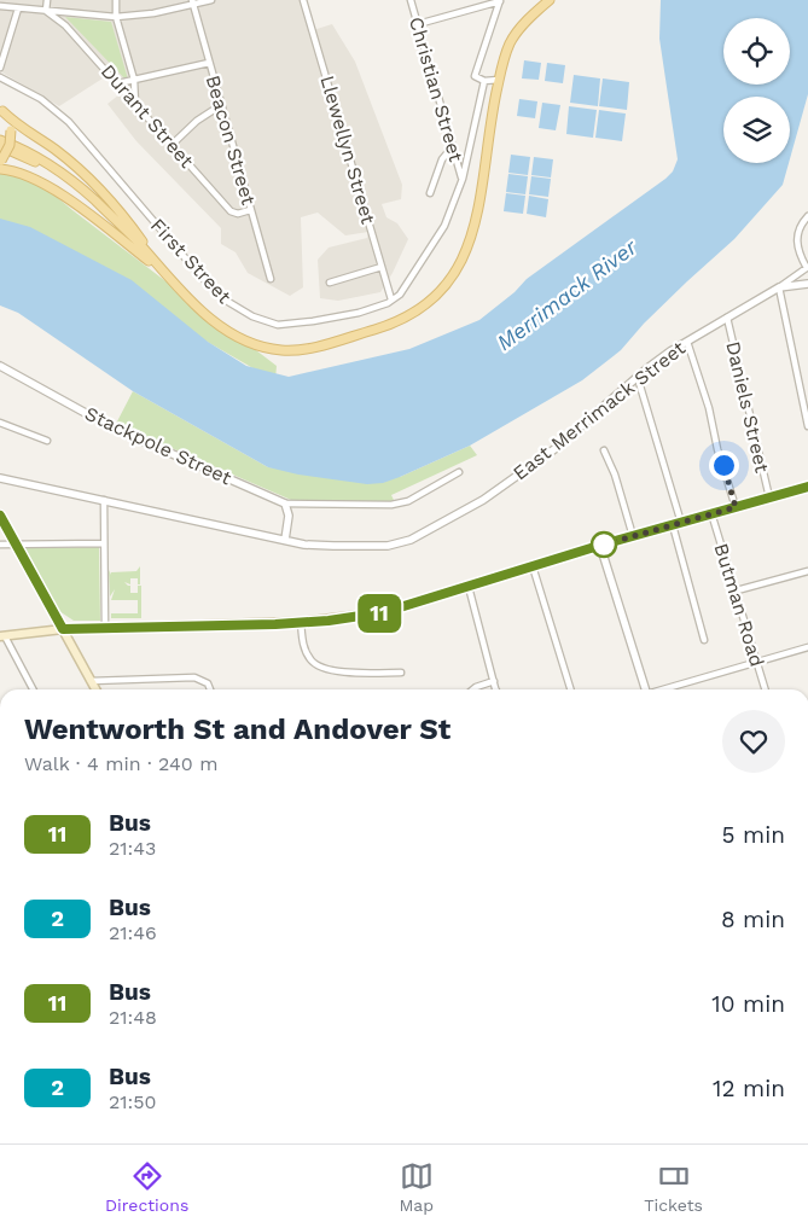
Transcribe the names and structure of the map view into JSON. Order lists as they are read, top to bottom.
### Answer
{
  "streets": {
    "street": [
      "Christian Street",
      "Durant Street",
      "Beacon Street",
      "Llewellyn Street",
      "First Street",
      "Daniels Street",
      "East Merrimack Street",
      "Stackpole Street",
      "Butman Road"
    ]
  },
  "crossings": [
    ["Christian Street", "First Street"],
    ["Durant Street", "Beacon Street"],
    ["Llewellyn Street", "First Street"],
    ["Daniels Street", "East Merrimack Street"]
  ],
  "water": ["Merrimack River"],
  "lines": ["bus line 11"],
  "page": {
    "on_map": "11",
    "heading": ["Wentworth St and Andover St", "Walk · 4 min · 240 m"],
    "list": [
      {
        "mark": "11",
        "name": "Bus",
        "note": "21:43",
        "value": "5 min"
      },
      {
        "mark": "2",
        "name": "Bus",
        "note": "21:46",
        "value": "8 min"
      },
      {
        "mark": "11",
        "name": "Bus",
        "note": "21:48",
        "value": "10 min"
      },
      {
        "mark": "2",
        "name": "Bus",
        "note": "21:50",
        "value": "12 min"
      }
    ],
    "tabs": ["Directions", "Map", "Tickets"]
  }
}
